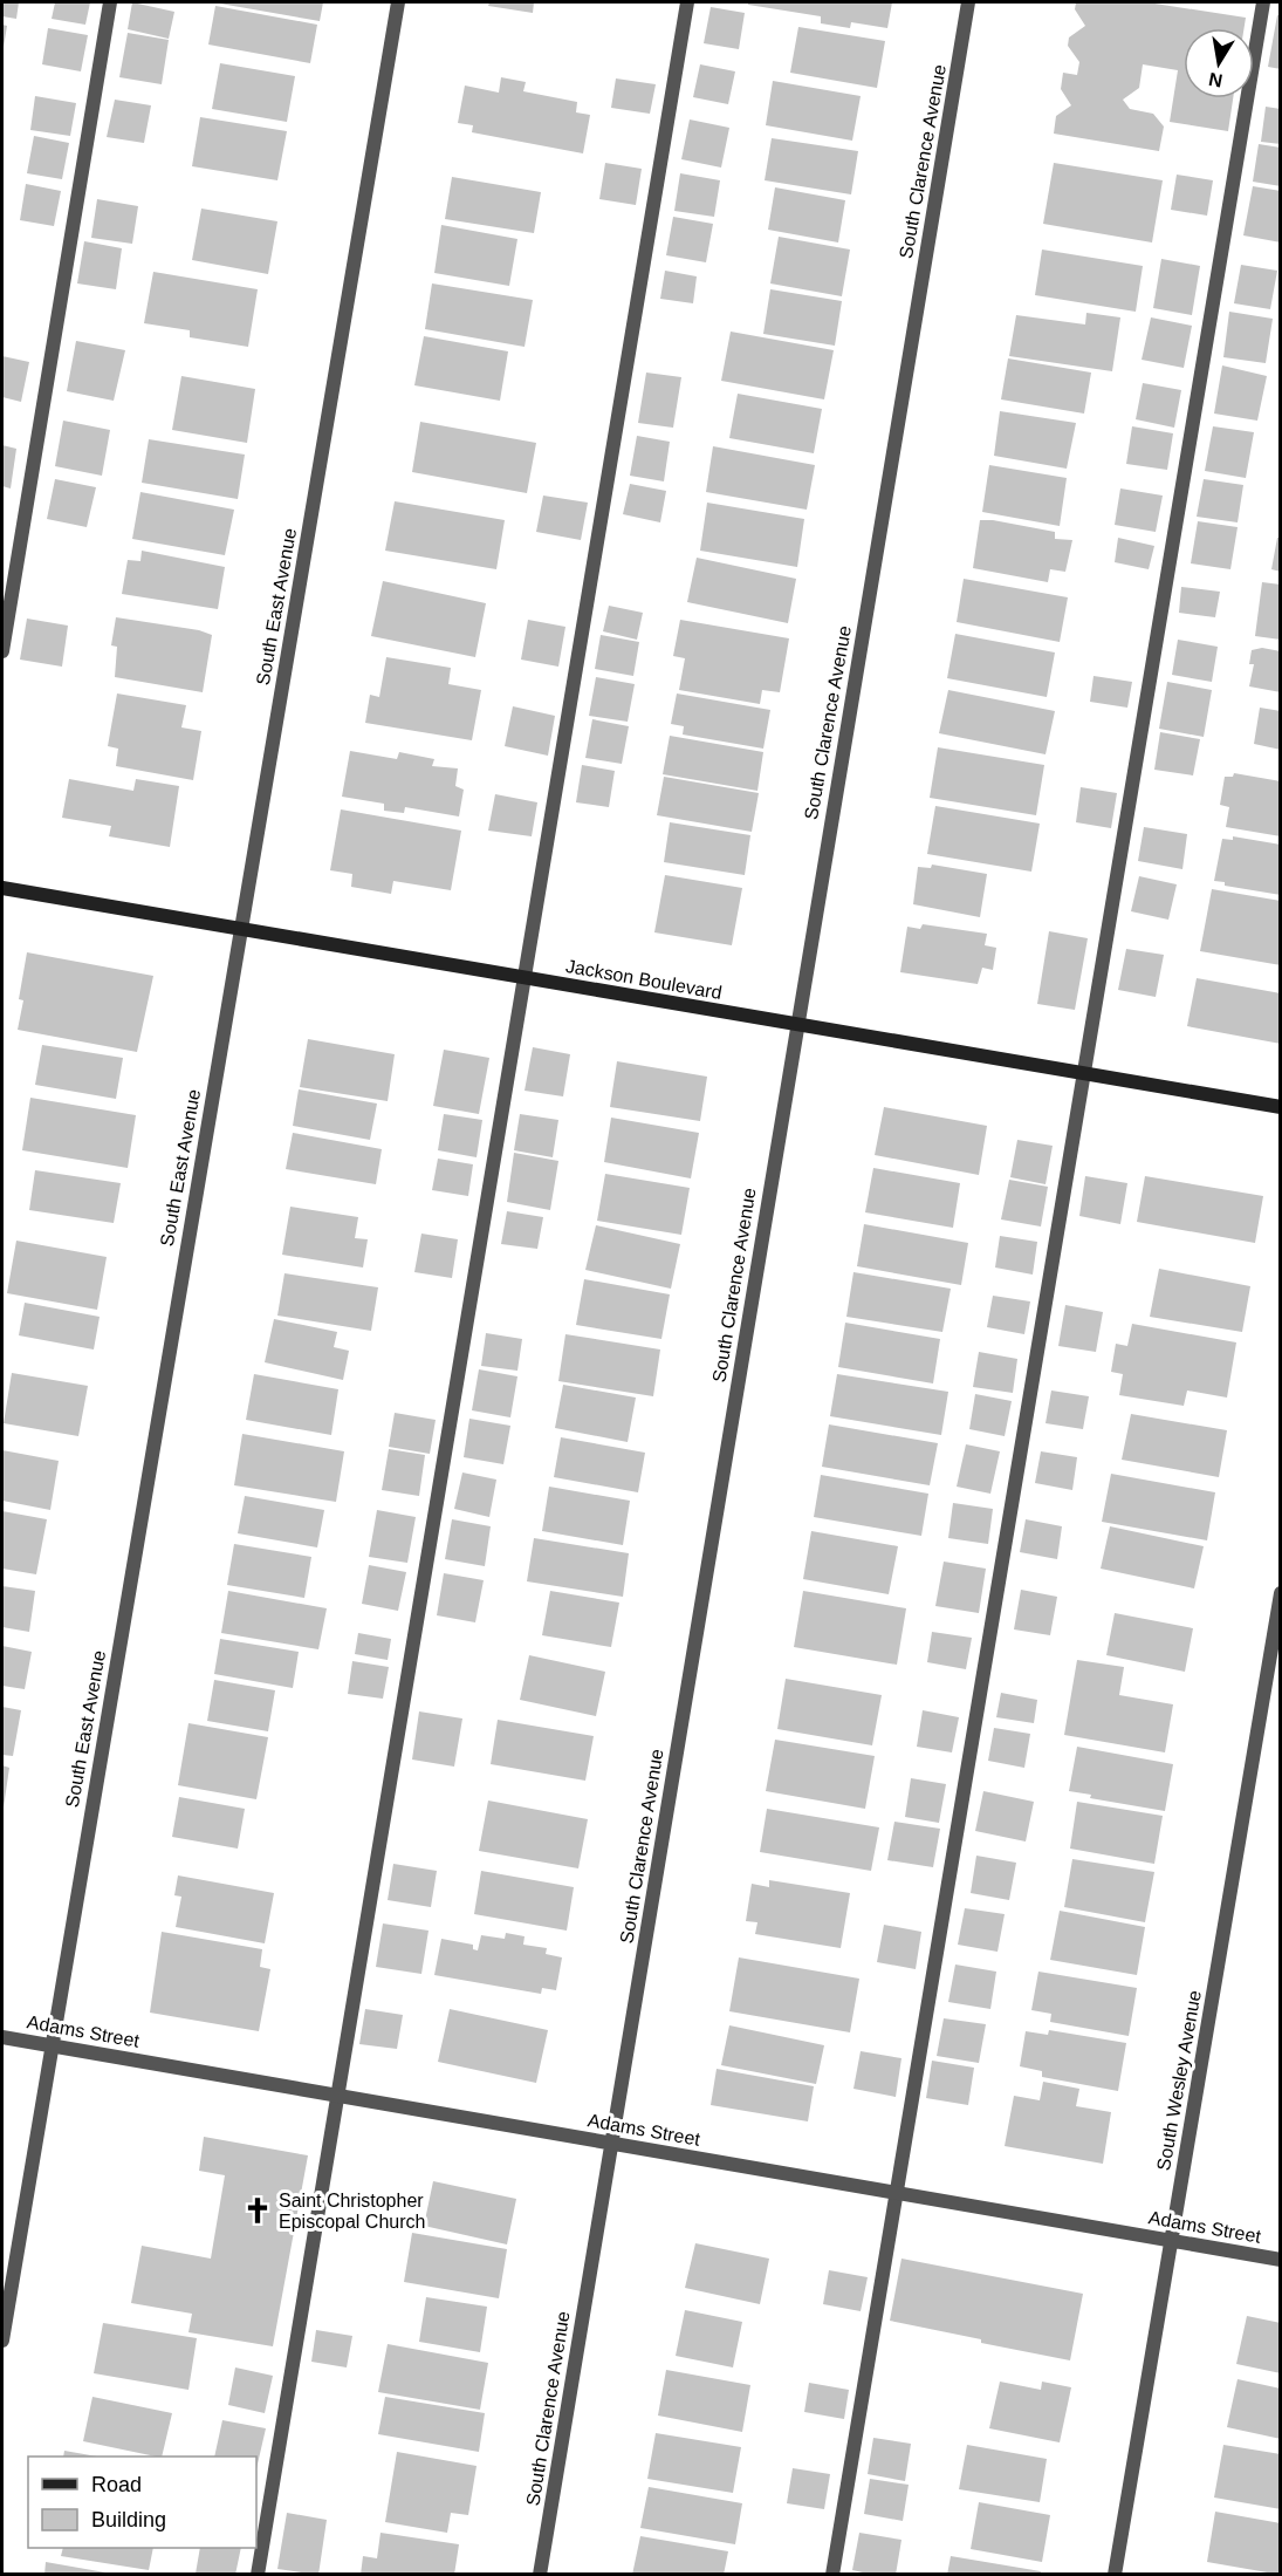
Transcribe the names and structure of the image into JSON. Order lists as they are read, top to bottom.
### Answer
{
  "streets": {
    "street": [
      "South Clarence Avenue",
      "South East Avenue",
      "Jackson Boulevard",
      "Adams Street",
      "South Wesley Avenue"
    ]
  },
  "crossings": [
    ["South Clarence Avenue", "Jackson Boulevard"],
    ["South Clarence Avenue", "Adams Street"],
    ["South East Avenue", "Jackson Boulevard"],
    ["South East Avenue", "Adams Street"],
    ["Adams Street", "South Wesley Avenue"]
  ],
  "places": {
    "church": ["Saint Christopher Episcopal Church"]
  },
  "legend": ["Road", "Building"],
  "north": "bottom"
}
